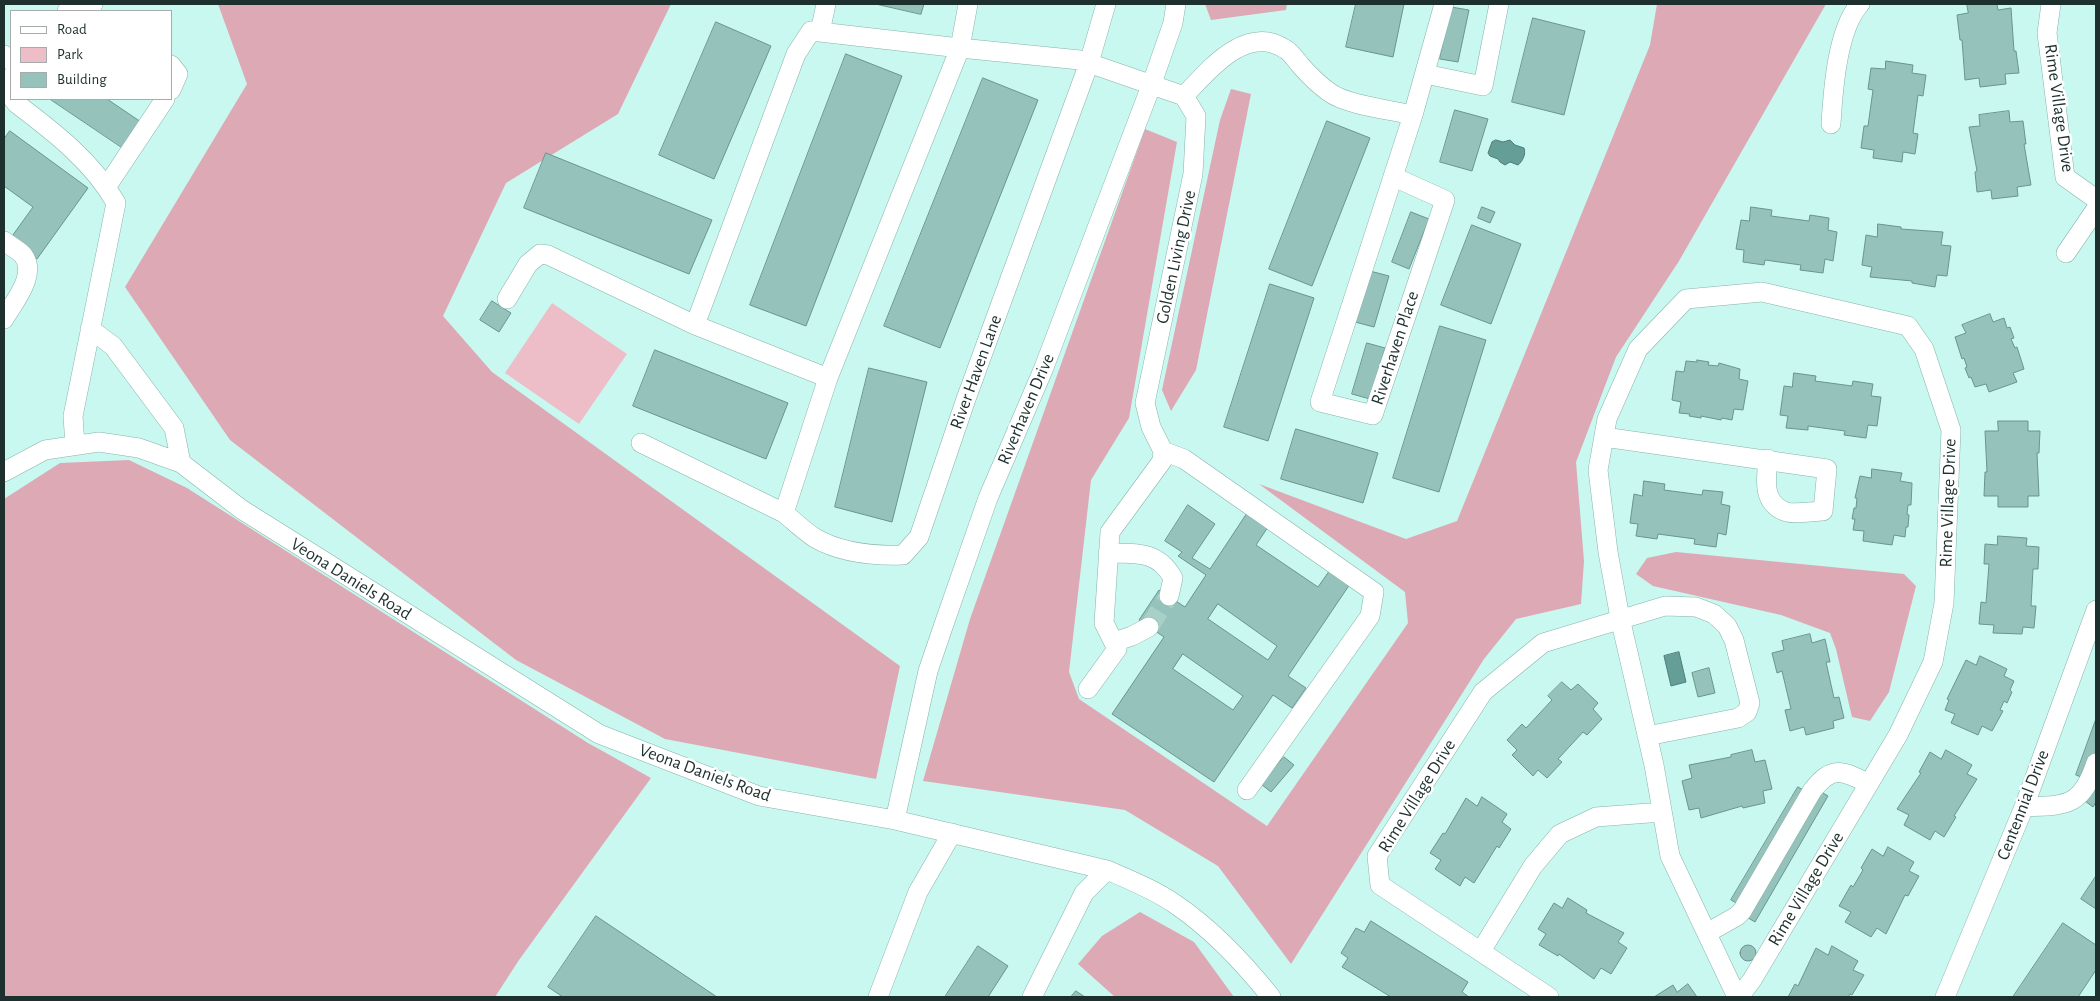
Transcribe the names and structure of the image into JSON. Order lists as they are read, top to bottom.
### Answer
{
  "streets": {
    "street": [
      "Rime Village Drive",
      "Golden Living Drive",
      "Riverhaven Place",
      "River Haven Lane",
      "Riverhaven Drive",
      "Veona Daniels Road",
      "Centennial Drive"
    ]
  },
  "crossings": [
    ["Riverhaven Drive", "Veona Daniels Road"]
  ],
  "legend": ["Road", "Park", "Building"]
}
